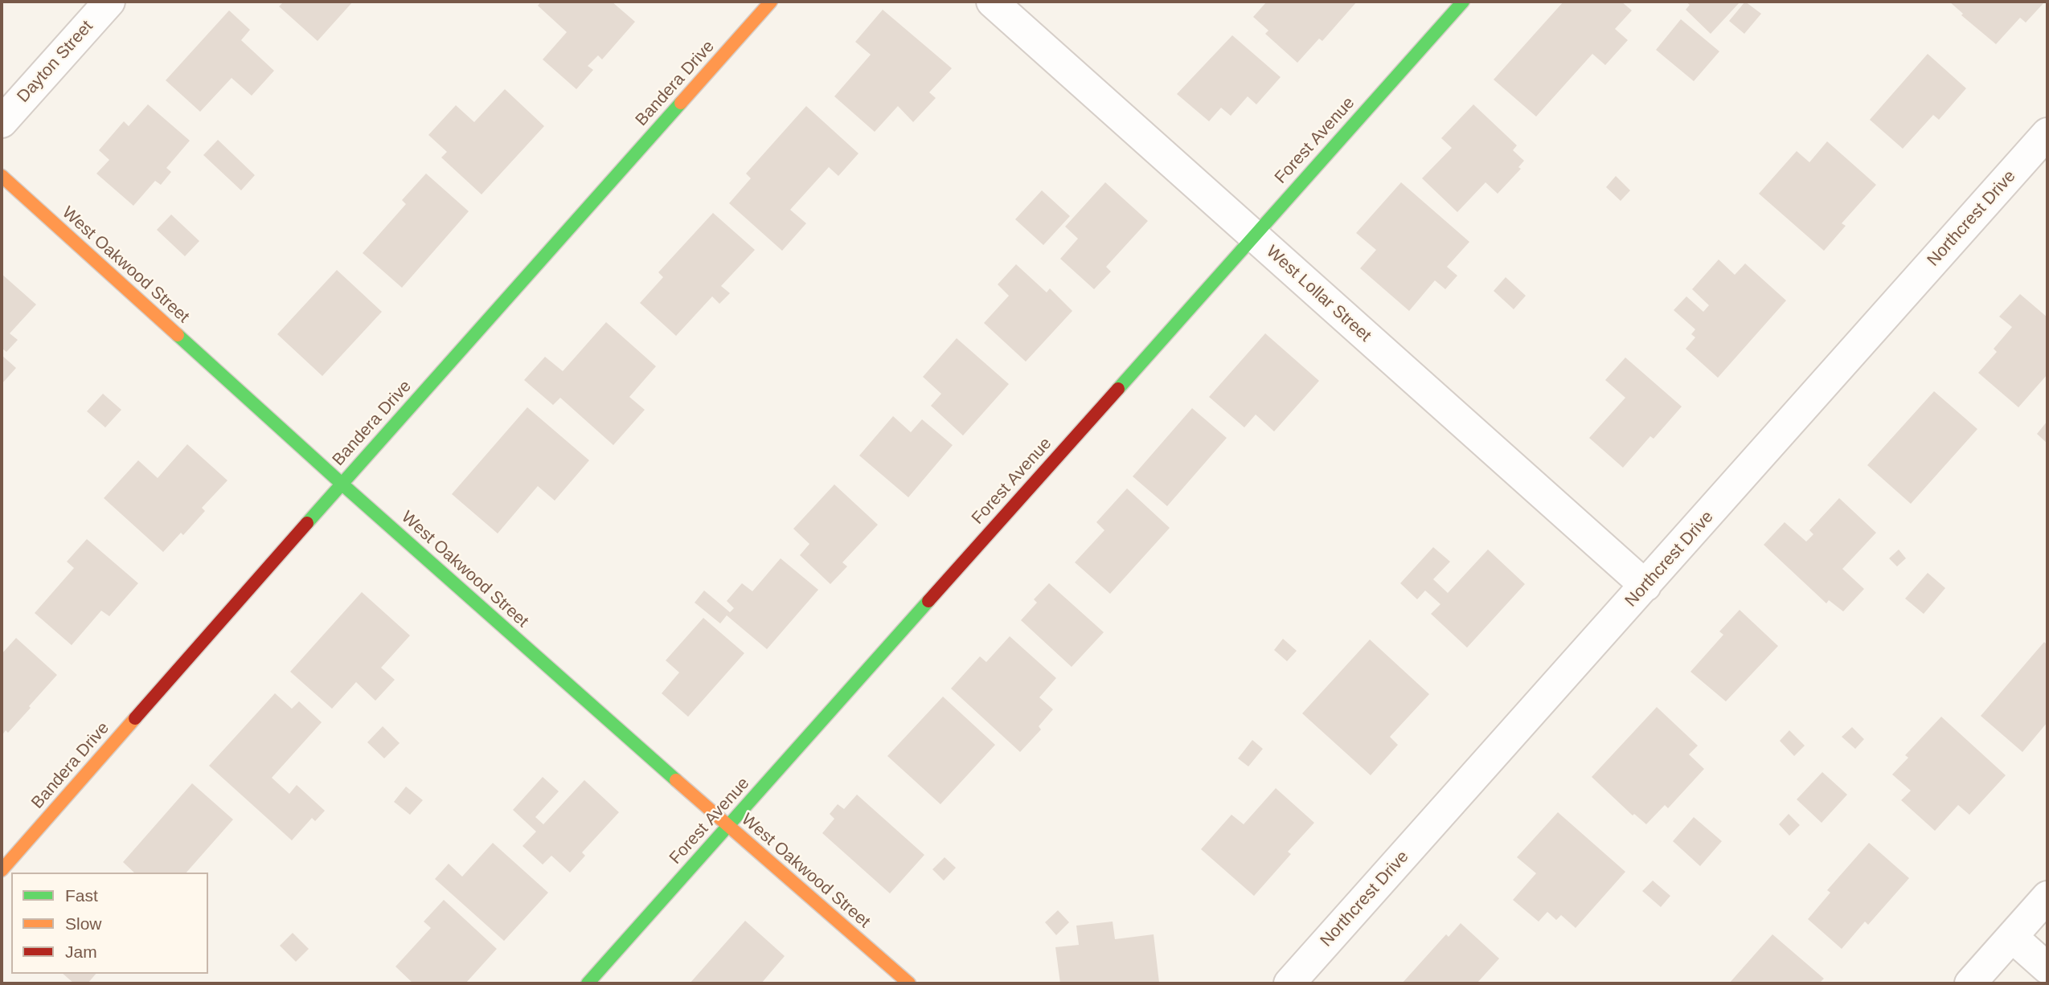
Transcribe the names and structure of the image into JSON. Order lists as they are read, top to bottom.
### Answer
{
  "streets": {
    "street": [
      "Dayton Street",
      "Bandera Drive",
      "Forest Avenue",
      "Northcrest Drive",
      "West Oakwood Street",
      "West Lollar Street"
    ]
  },
  "crossings": [
    ["Bandera Drive", "West Oakwood Street"],
    ["Forest Avenue", "West Oakwood Street"],
    ["Forest Avenue", "West Lollar Street"],
    ["Northcrest Drive", "West Lollar Street"]
  ],
  "legend": ["Fast", "Slow", "Jam"]
}
